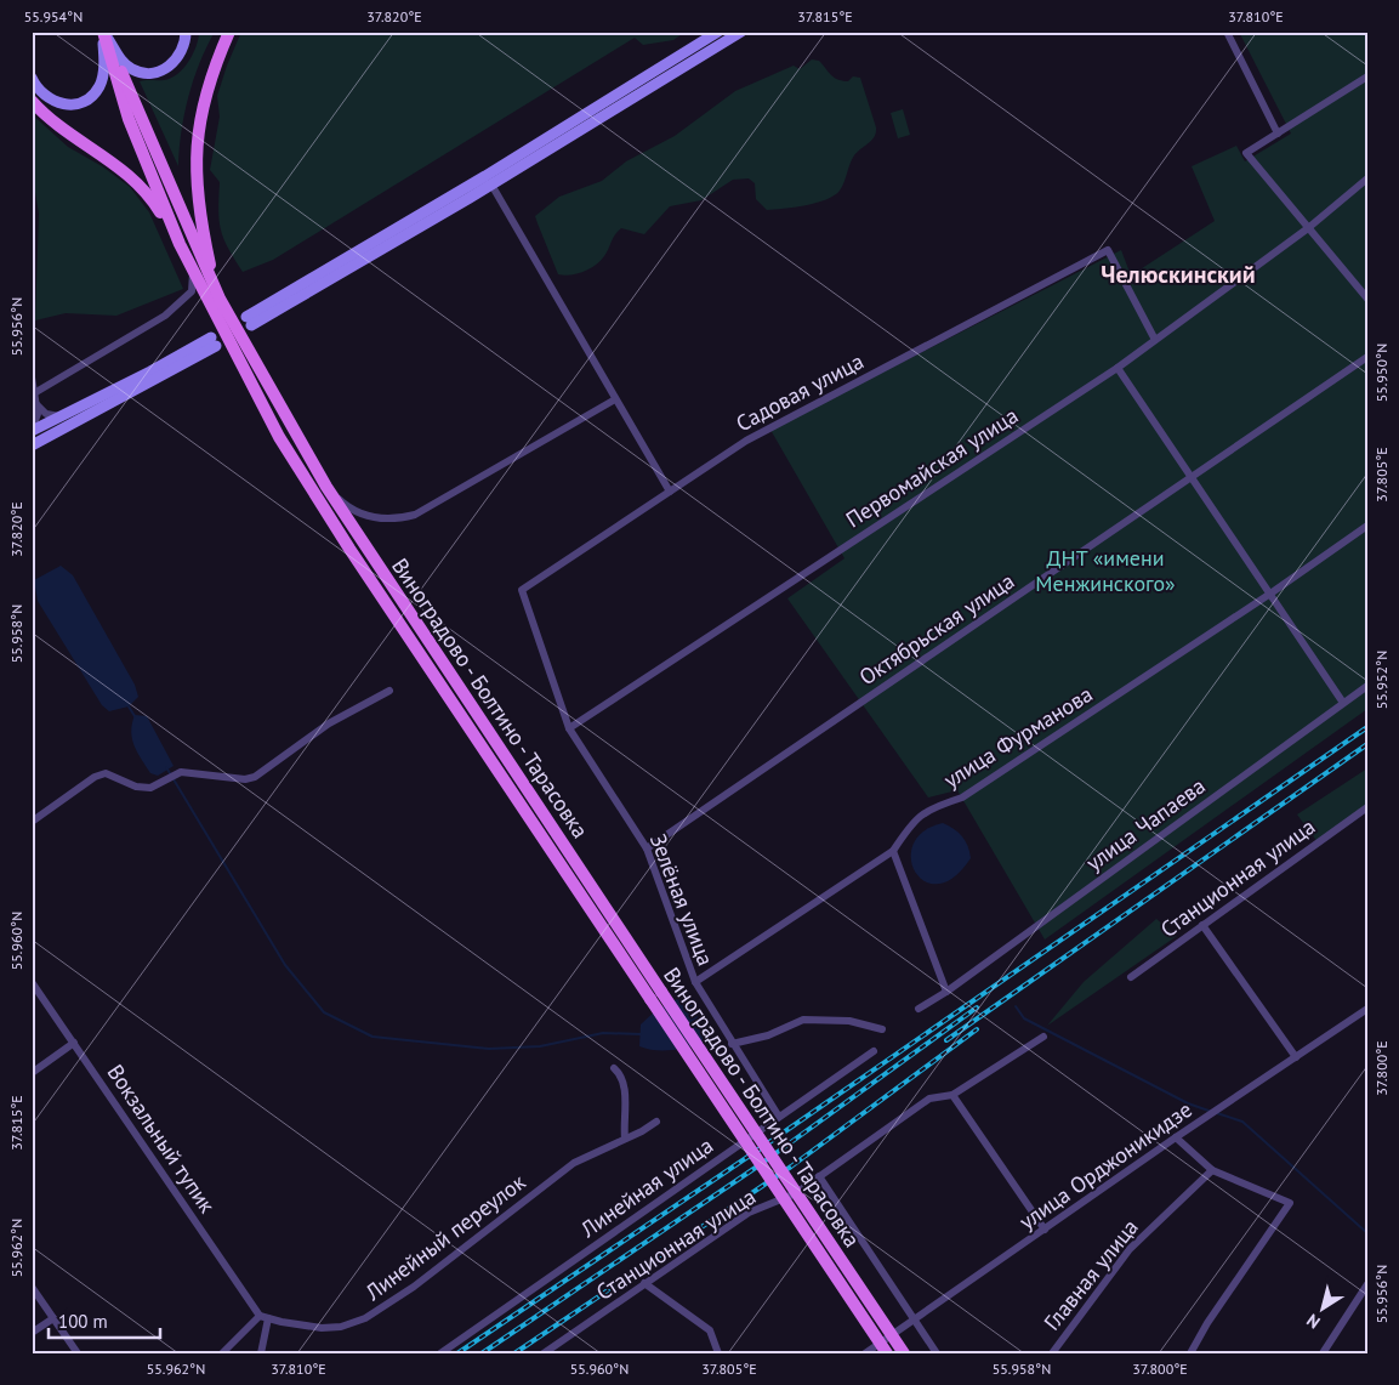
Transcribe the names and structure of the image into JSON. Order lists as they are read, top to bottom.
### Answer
{
  "streets": {
    "main road": ["Виноградово - Болтино - Тарасовка"],
    "street": [
      "Садовая улица",
      "Первомайская улица",
      "Октябрьская улица",
      "улица Фурманова",
      "улица Чапаева",
      "Станционная улица",
      "Зелёная улица",
      "Вокзальный тупик",
      "улица Орджоникидзе",
      "Линейная улица",
      "Линейный переулок",
      "Главная улица"
    ]
  },
  "crossings": [
    ["Садовая улица", "Первомайская улица"],
    ["Садовая улица", "Зелёная улица"],
    ["Первомайская улица", "Зелёная улица"],
    ["Октябрьская улица", "Зелёная улица"],
    ["улица Фурманова", "Зелёная улица"],
    ["Зелёная улица", "Линейная улица"],
    ["Вокзальный тупик", "Линейный переулок"]
  ],
  "districts": ["Челюскинский"],
  "parks": ["ДНТ «имени Менжинского»"],
  "scale_bar": "100 m",
  "north": "bottom left",
  "coordinates": [
    "55.954°N",
    "37.820°E",
    "37.815°E",
    "37.810°E",
    "55.956°N",
    "55.950°N",
    "37.805°E",
    "55.958°N",
    "55.952°N",
    "55.960°N",
    "37.800°E",
    "55.962°N"
  ]
}
